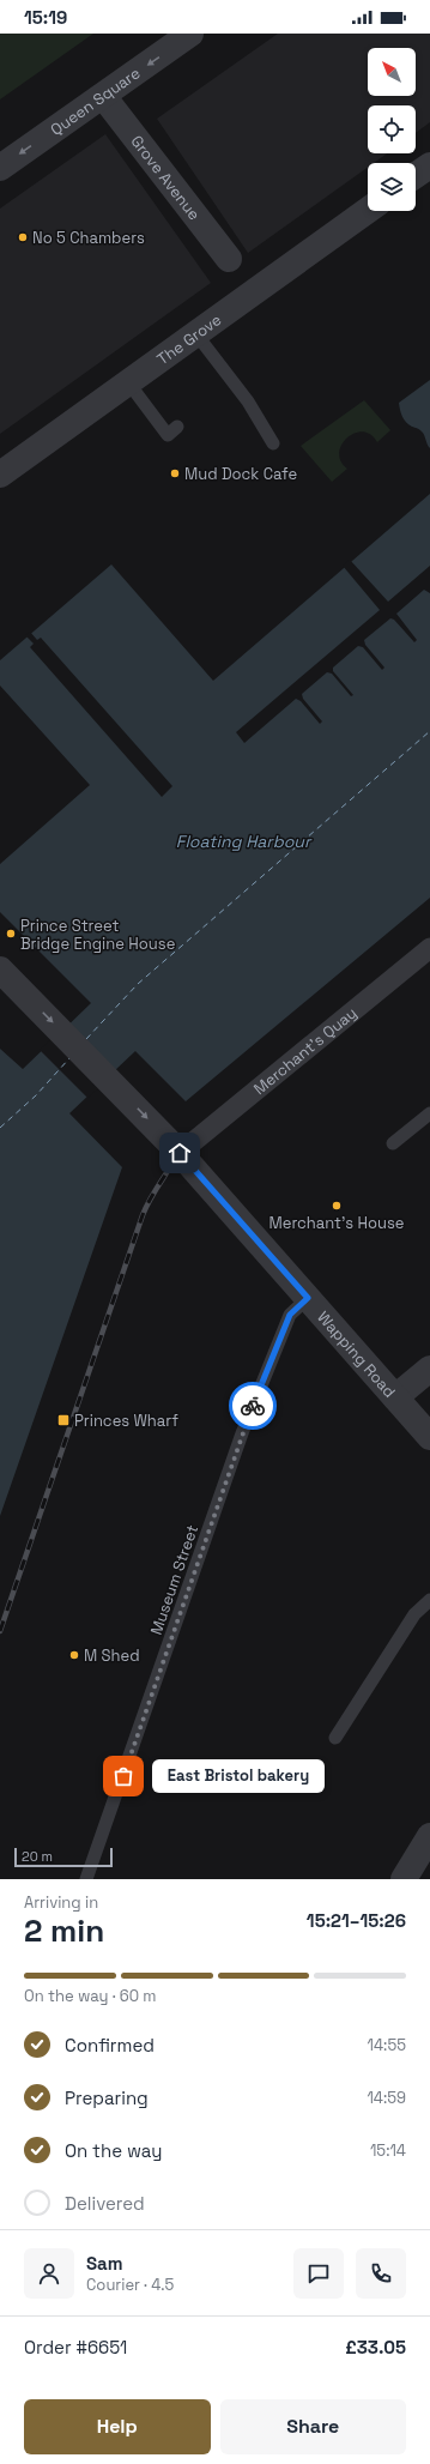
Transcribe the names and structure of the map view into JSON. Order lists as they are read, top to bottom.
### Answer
{
  "streets": {
    "street": [
      "Queen Square",
      "Grove Avenue",
      "The Grove",
      "Merchant's Quay",
      "Wapping Road"
    ],
    "lane": ["Museum Street"]
  },
  "crossings": [
    ["Queen Square", "Grove Avenue"],
    ["Merchant's Quay", "Wapping Road"],
    ["Wapping Road", "Museum Street"]
  ],
  "one_way": ["Queen Square", "Wapping Road"],
  "water": ["Floating Harbour"],
  "places": {
    "other": [
      "No 5 Chambers",
      "Mud Dock Cafe",
      "Prince Street Bridge Engine House",
      "Merchant's House",
      "M Shed",
      "East Bristol bakery"
    ],
    "transit": ["Princes Wharf"]
  },
  "scale_bar": "20 m",
  "north": "top left",
  "page": {
    "status": "15:19",
    "bubble": "East Bristol bakery",
    "scale": "20 m",
    "heading": ["2 min", "Arriving in", "15:21–15:26"],
    "panel": [
      "Sam",
      "Courier · 4.5",
      "Order #6651",
      "£33.05"
    ],
    "bar": "On the way · 60 m",
    "list": [
      ["Confirmed", "14:55"],
      ["Preparing", "14:59"],
      ["On the way", "15:14"],
      "Delivered"
    ],
    "buttons": ["Help", "Share"]
  }
}
